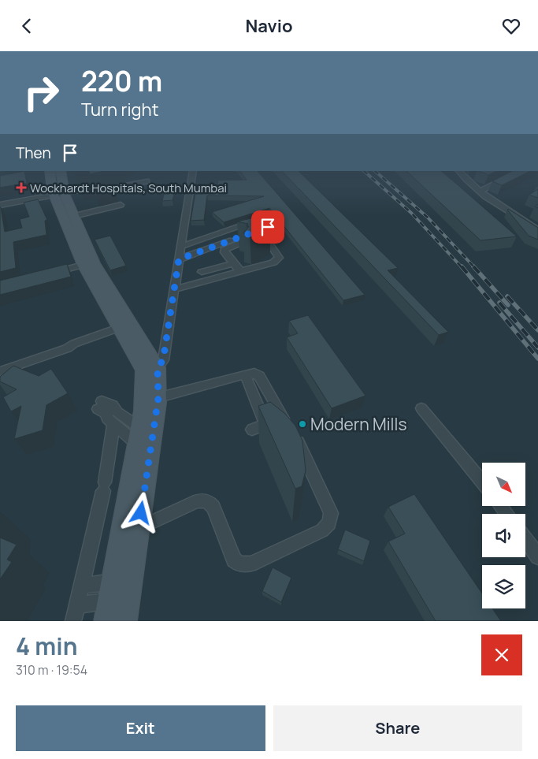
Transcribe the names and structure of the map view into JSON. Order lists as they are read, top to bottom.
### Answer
{
  "places": {
    "health": ["Wockhardt Hospitals, South Mumbai"],
    "other": ["Modern Mills"]
  },
  "north": "bottom right",
  "page": {
    "header": "Navio",
    "turn": ["220 m", "Turn right"],
    "then": "Then",
    "heading": ["4 min", "310 m · 19:54"],
    "buttons": ["Exit", "Share"]
  }
}
